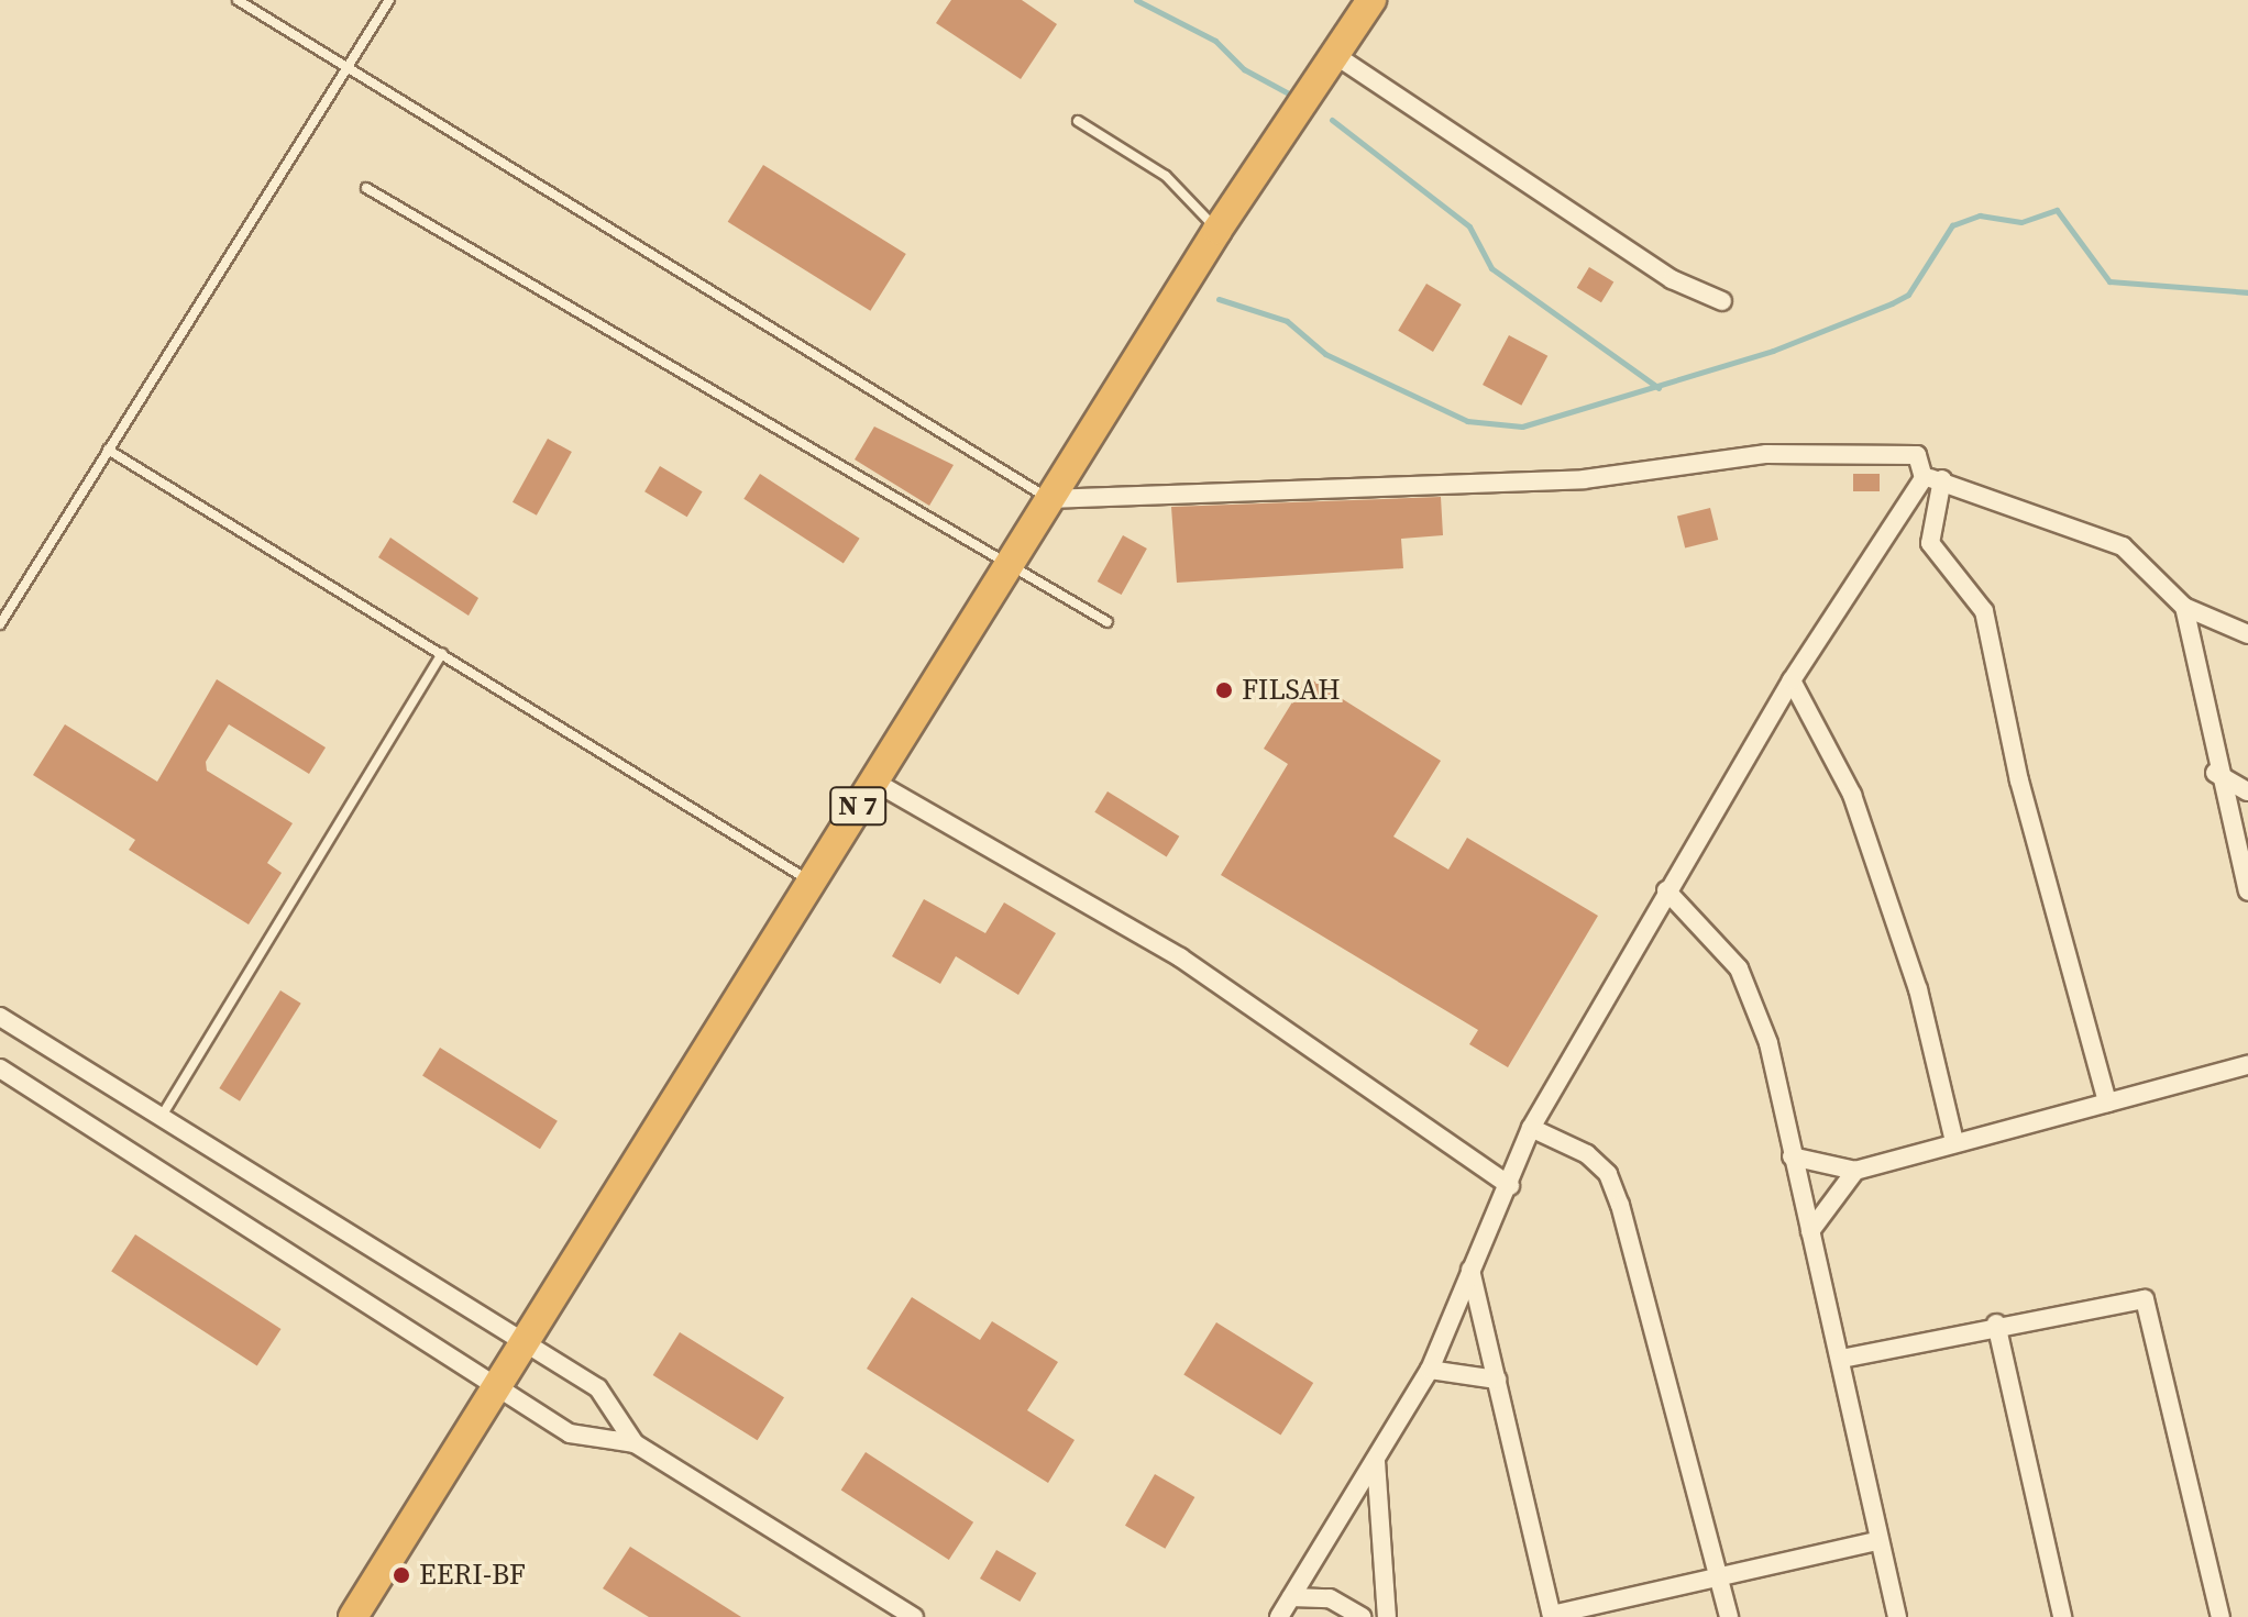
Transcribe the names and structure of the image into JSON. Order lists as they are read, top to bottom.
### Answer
{
  "streets": {
    "highway": ["N 7"]
  },
  "places": ["FILSAH", "EERI-BF"]
}
